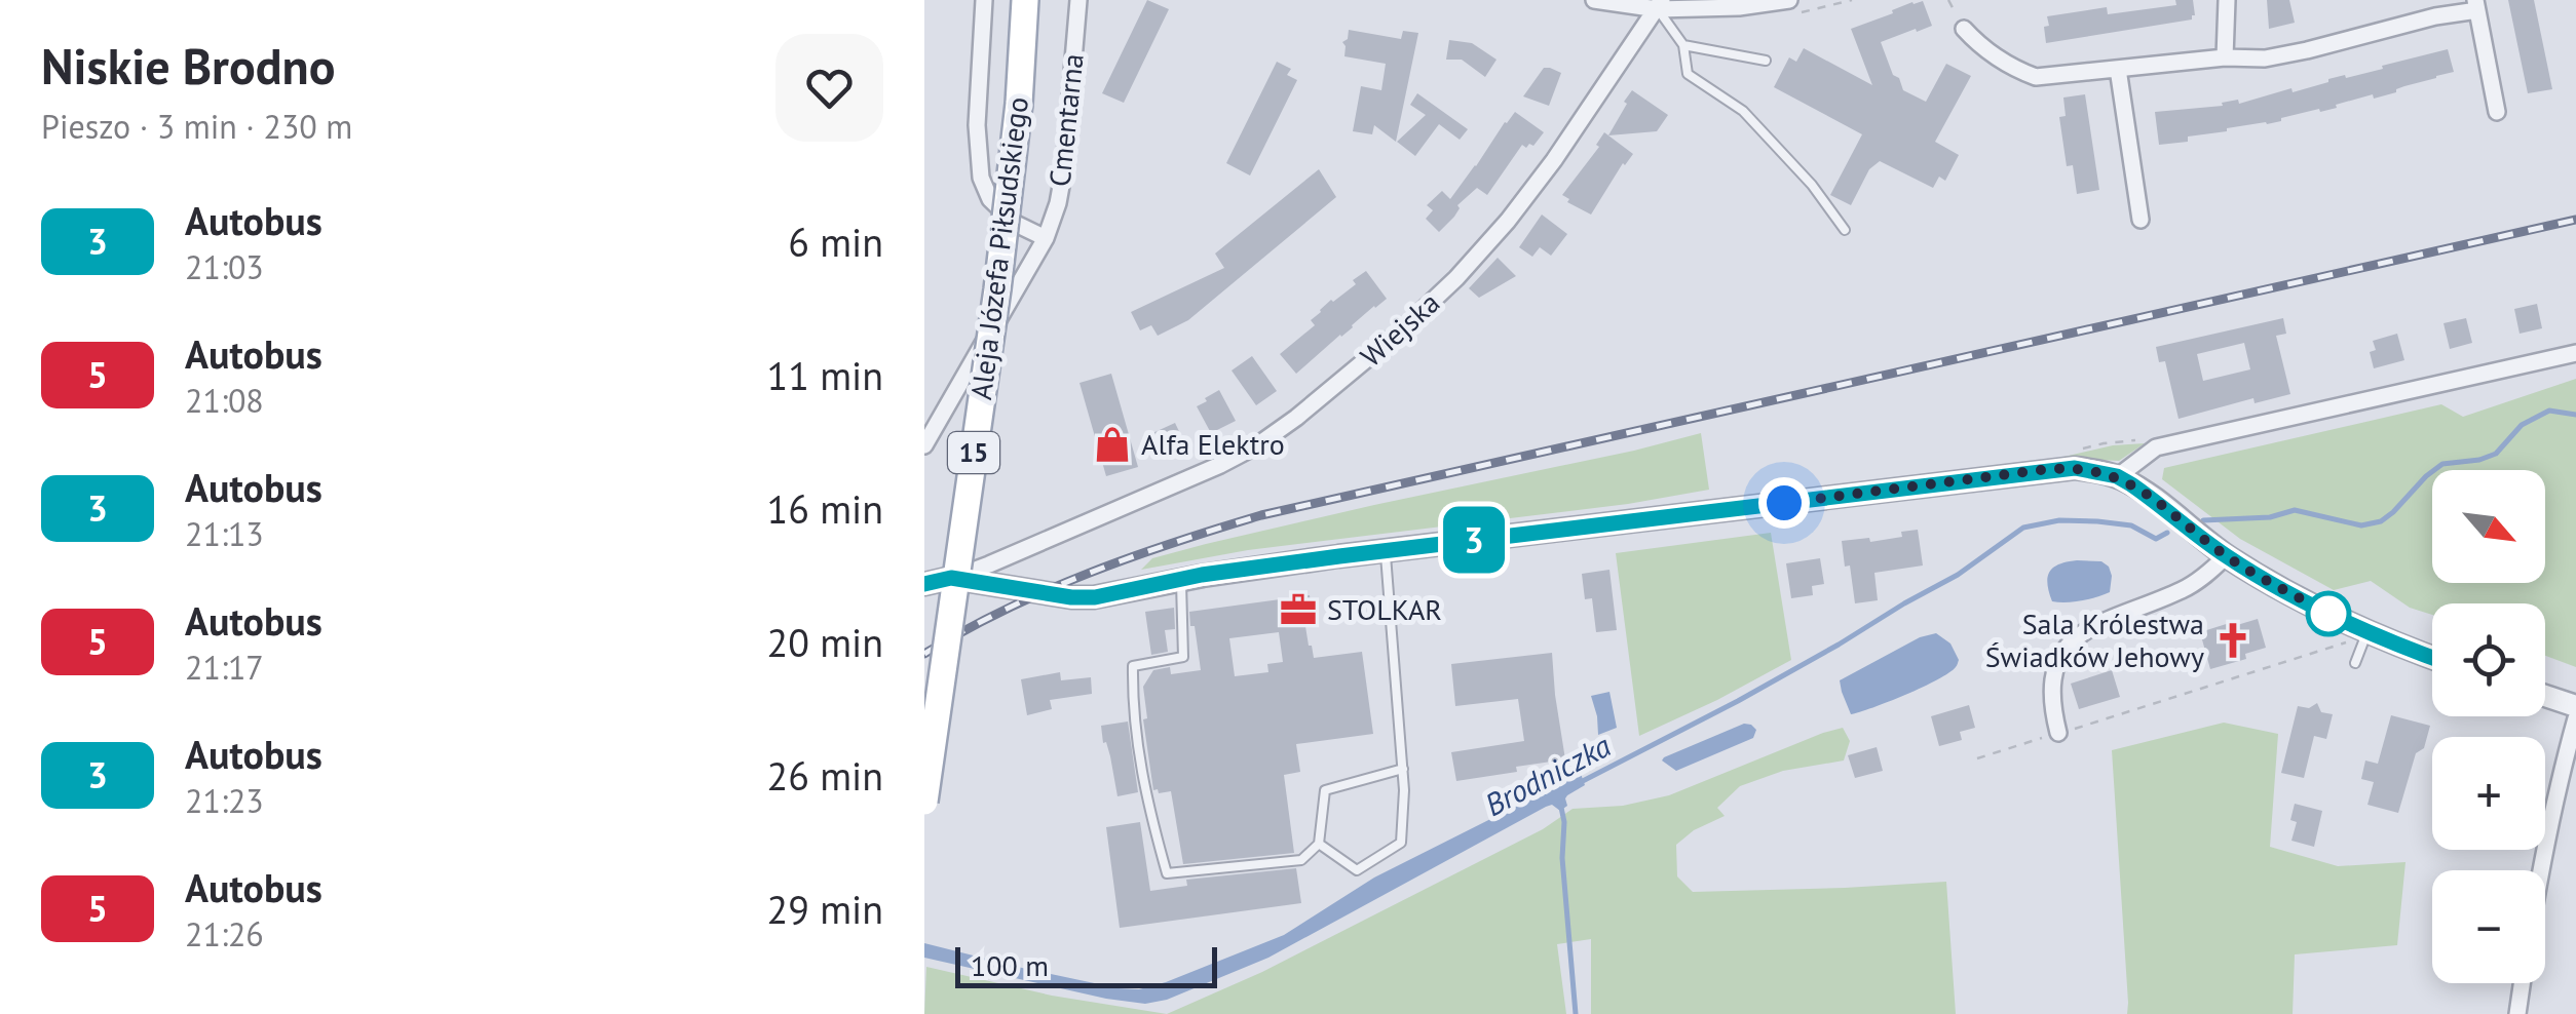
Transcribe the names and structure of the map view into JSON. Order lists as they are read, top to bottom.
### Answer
{
  "streets": {
    "main road": ["Aleja Józefa Piłsudskiego", "15"],
    "street": ["Cmentarna", "Wiejska"]
  },
  "water": ["Brodniczka"],
  "places": {
    "shop": ["Alfa Elektro"],
    "office": ["STOLKAR"],
    "church": ["Sala Królestwa Świadków Jehowy"]
  },
  "lines": ["bus line 3"],
  "scale_bar": "100 m",
  "north": "bottom right",
  "page": {
    "heading": ["Niskie Brodno", "Pieszo · 3 min · 230 m"],
    "on_map": "3",
    "list": [
      {
        "mark": "3",
        "name": "Autobus",
        "note": "21:03",
        "value": "6 min"
      },
      {
        "mark": "5",
        "name": "Autobus",
        "note": "21:08",
        "value": "11 min"
      },
      {
        "mark": "3",
        "name": "Autobus",
        "note": "21:13",
        "value": "16 min"
      },
      {
        "mark": "5",
        "name": "Autobus",
        "note": "21:17",
        "value": "20 min"
      },
      {
        "mark": "3",
        "name": "Autobus",
        "note": "21:23",
        "value": "26 min"
      },
      {
        "mark": "5",
        "name": "Autobus",
        "note": "21:26",
        "value": "29 min"
      }
    ],
    "map_buttons": ["+", "−"],
    "scale": "100 m"
  }
}
